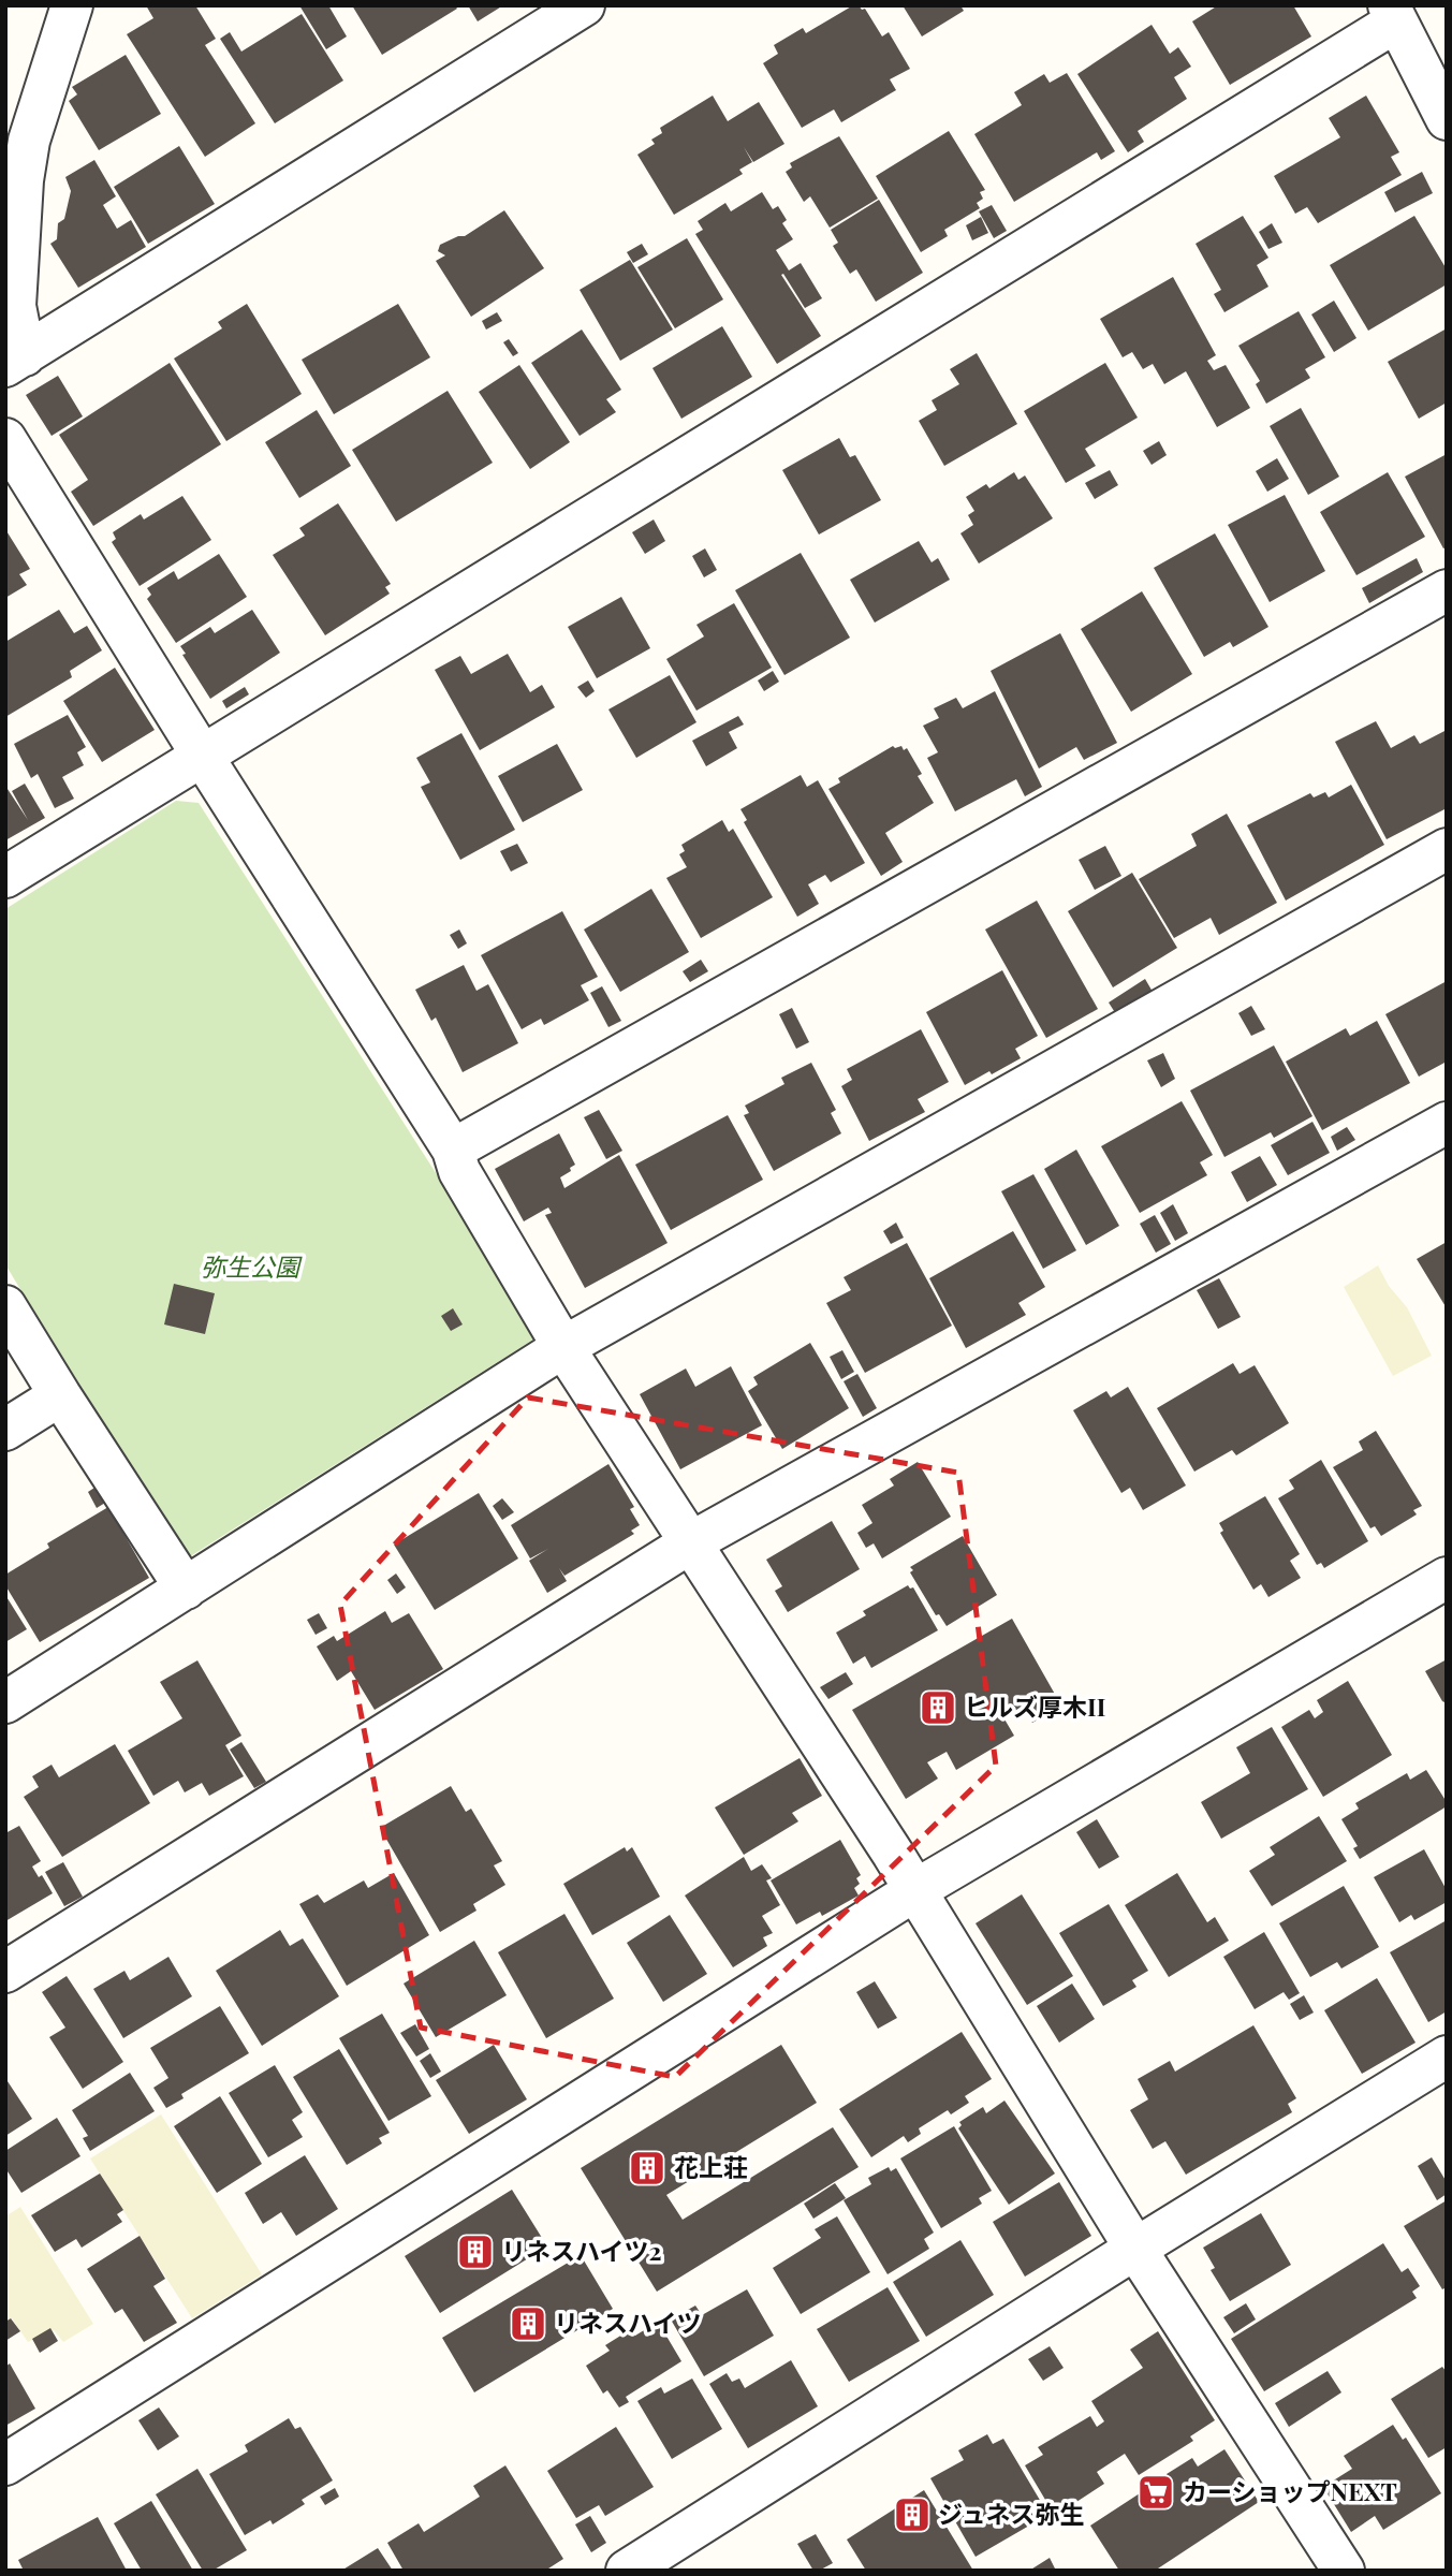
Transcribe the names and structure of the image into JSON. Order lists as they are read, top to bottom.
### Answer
{
  "parks": ["弥生公園"],
  "places": {
    "building": [
      "ヒルズ厚木II",
      "花上荘",
      "リネスハイツ2",
      "リネスハイツ",
      "ジュネス弥生"
    ],
    "supermarket": ["カーショップNEXT"]
  }
}
